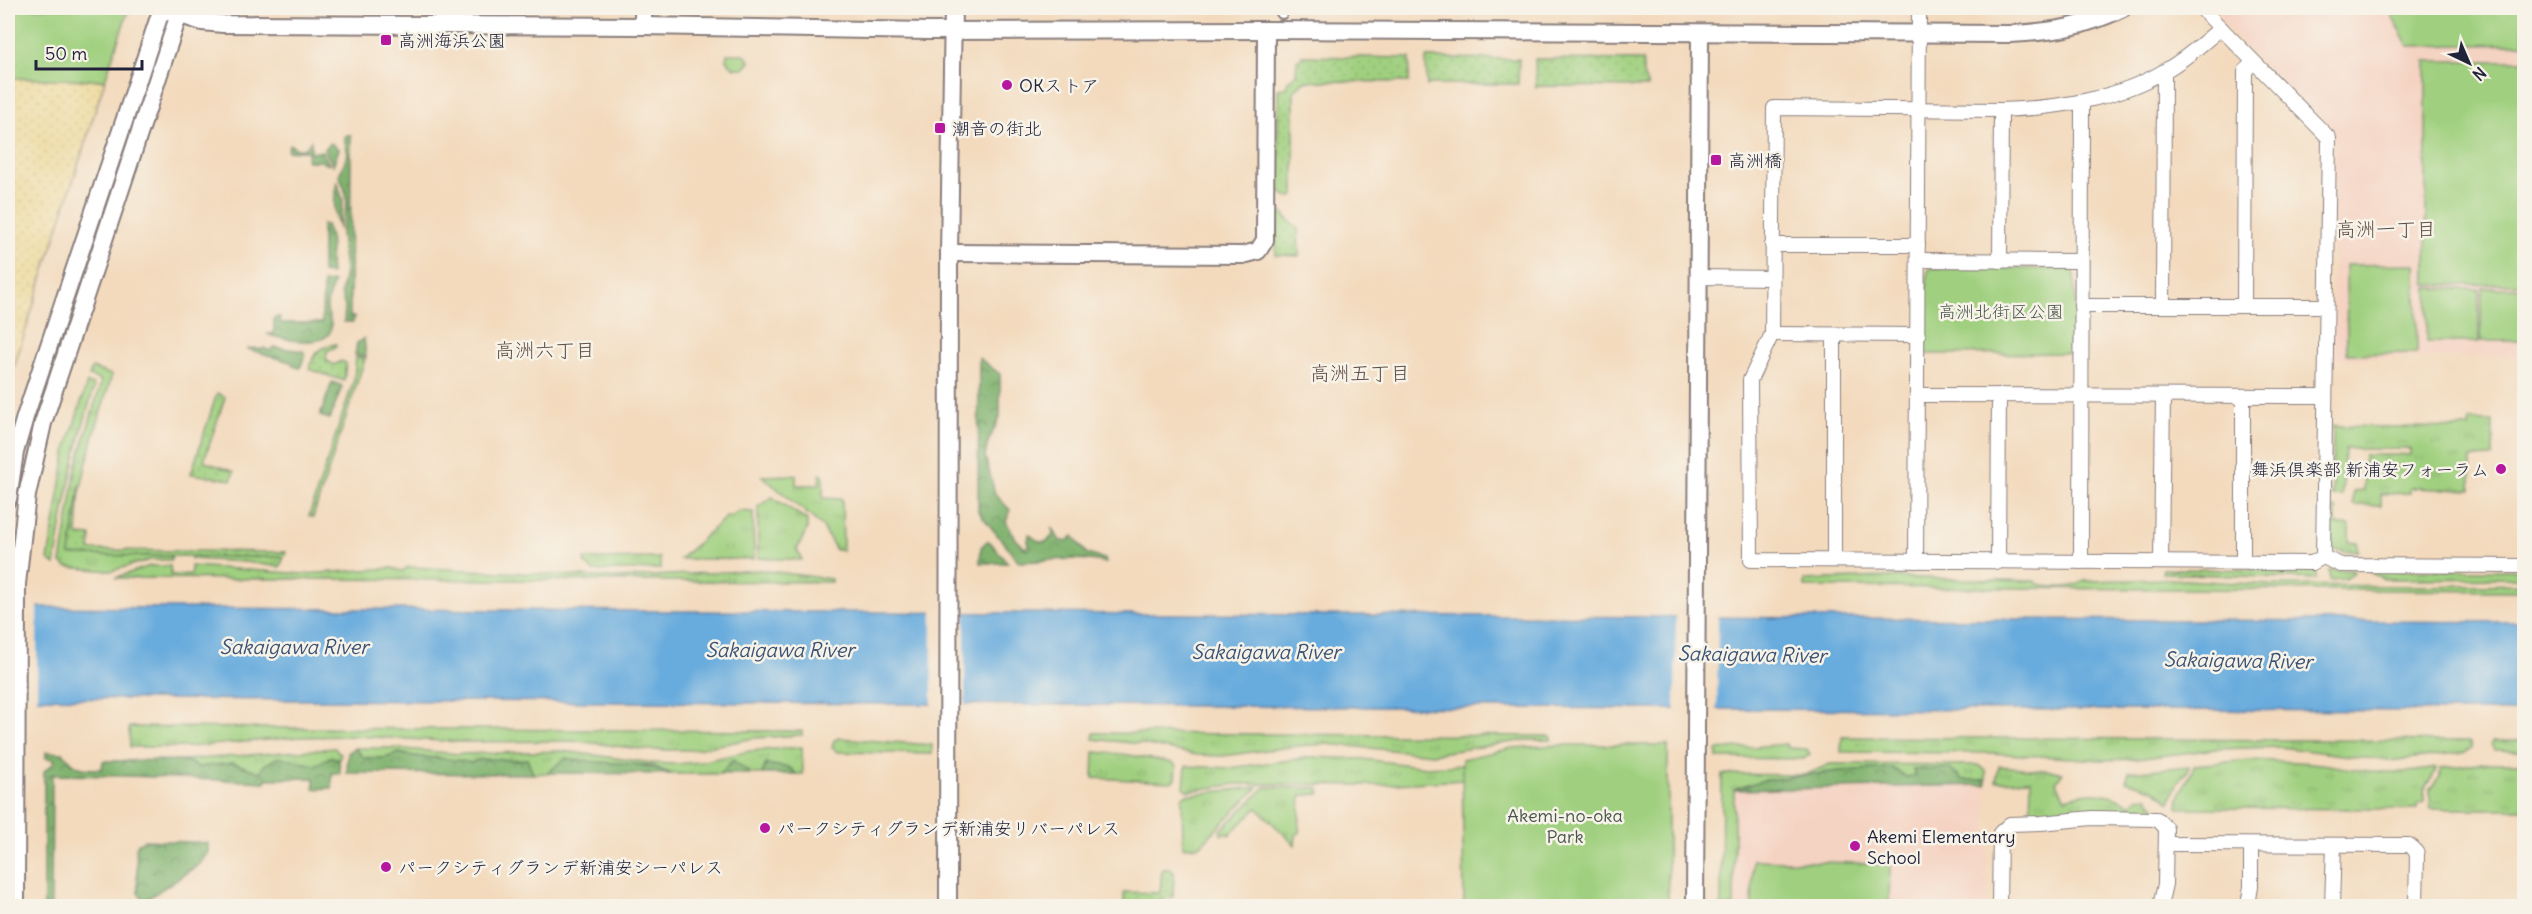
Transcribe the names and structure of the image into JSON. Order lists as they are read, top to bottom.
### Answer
{
  "districts": ["高洲一丁目", "高洲六丁目", "高洲五丁目"],
  "water": ["Sakaigawa River"],
  "parks": ["高洲北街区公園", "Akemi-no-oka Park"],
  "places": {
    "transit": ["高洲海浜公園", "潮音の街北", "高洲橋"],
    "other": [
      "OKストア",
      "舞浜倶楽部 新浦安フォーラム",
      "パークシティグランデ新浦安リバーパレス",
      "Akemi Elementary School",
      "パークシティグランデ新浦安シーパレス"
    ]
  },
  "scale_bar": "50 m",
  "north": "bottom right"
}
